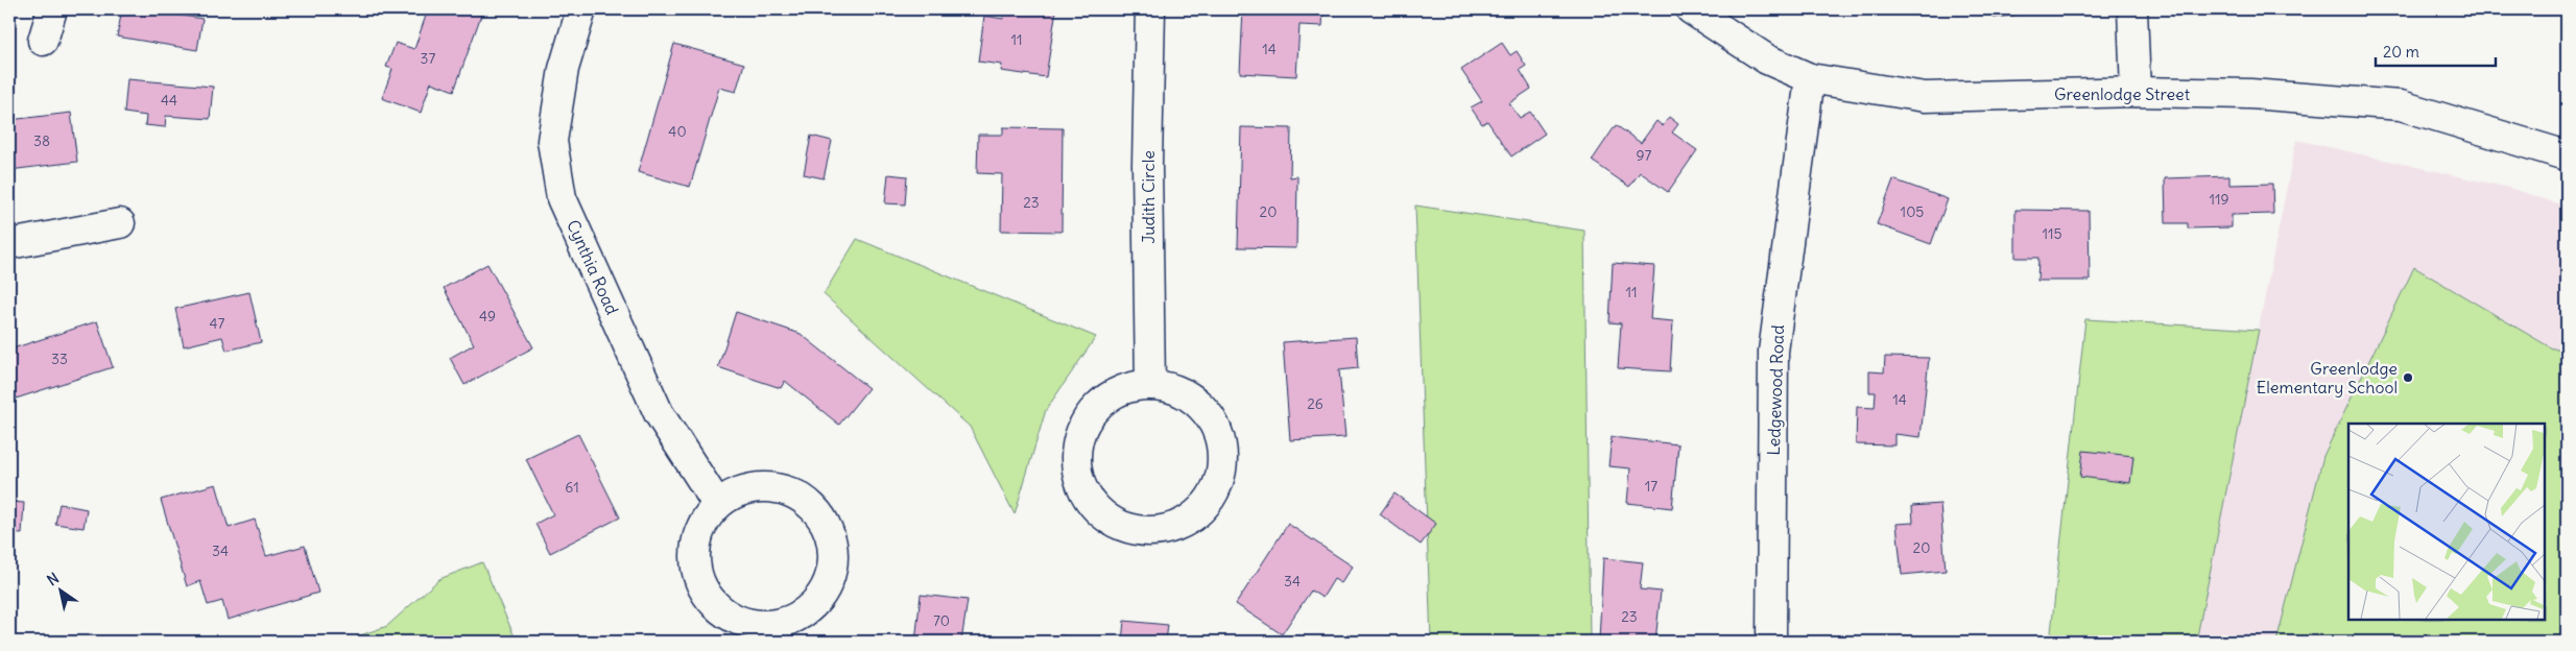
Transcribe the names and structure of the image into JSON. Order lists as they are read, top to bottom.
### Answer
{
  "streets": {
    "street": [
      "Greenlodge Street",
      "Judith Circle",
      "Cynthia Road",
      "Ledgewood Road"
    ]
  },
  "crossings": [
    ["Greenlodge Street", "Ledgewood Road"]
  ],
  "places": ["Greenlodge Elementary School"],
  "house_numbers": [
    "11",
    "14",
    "37",
    "44",
    "40",
    "38",
    "97",
    "119",
    "23",
    "20",
    "105",
    "115",
    "11",
    "49",
    "47",
    "33",
    "14",
    "26",
    "17",
    "61",
    "20",
    "34",
    "34",
    "23",
    "70"
  ],
  "scale_bar": "20 m",
  "north": "top left"
}
